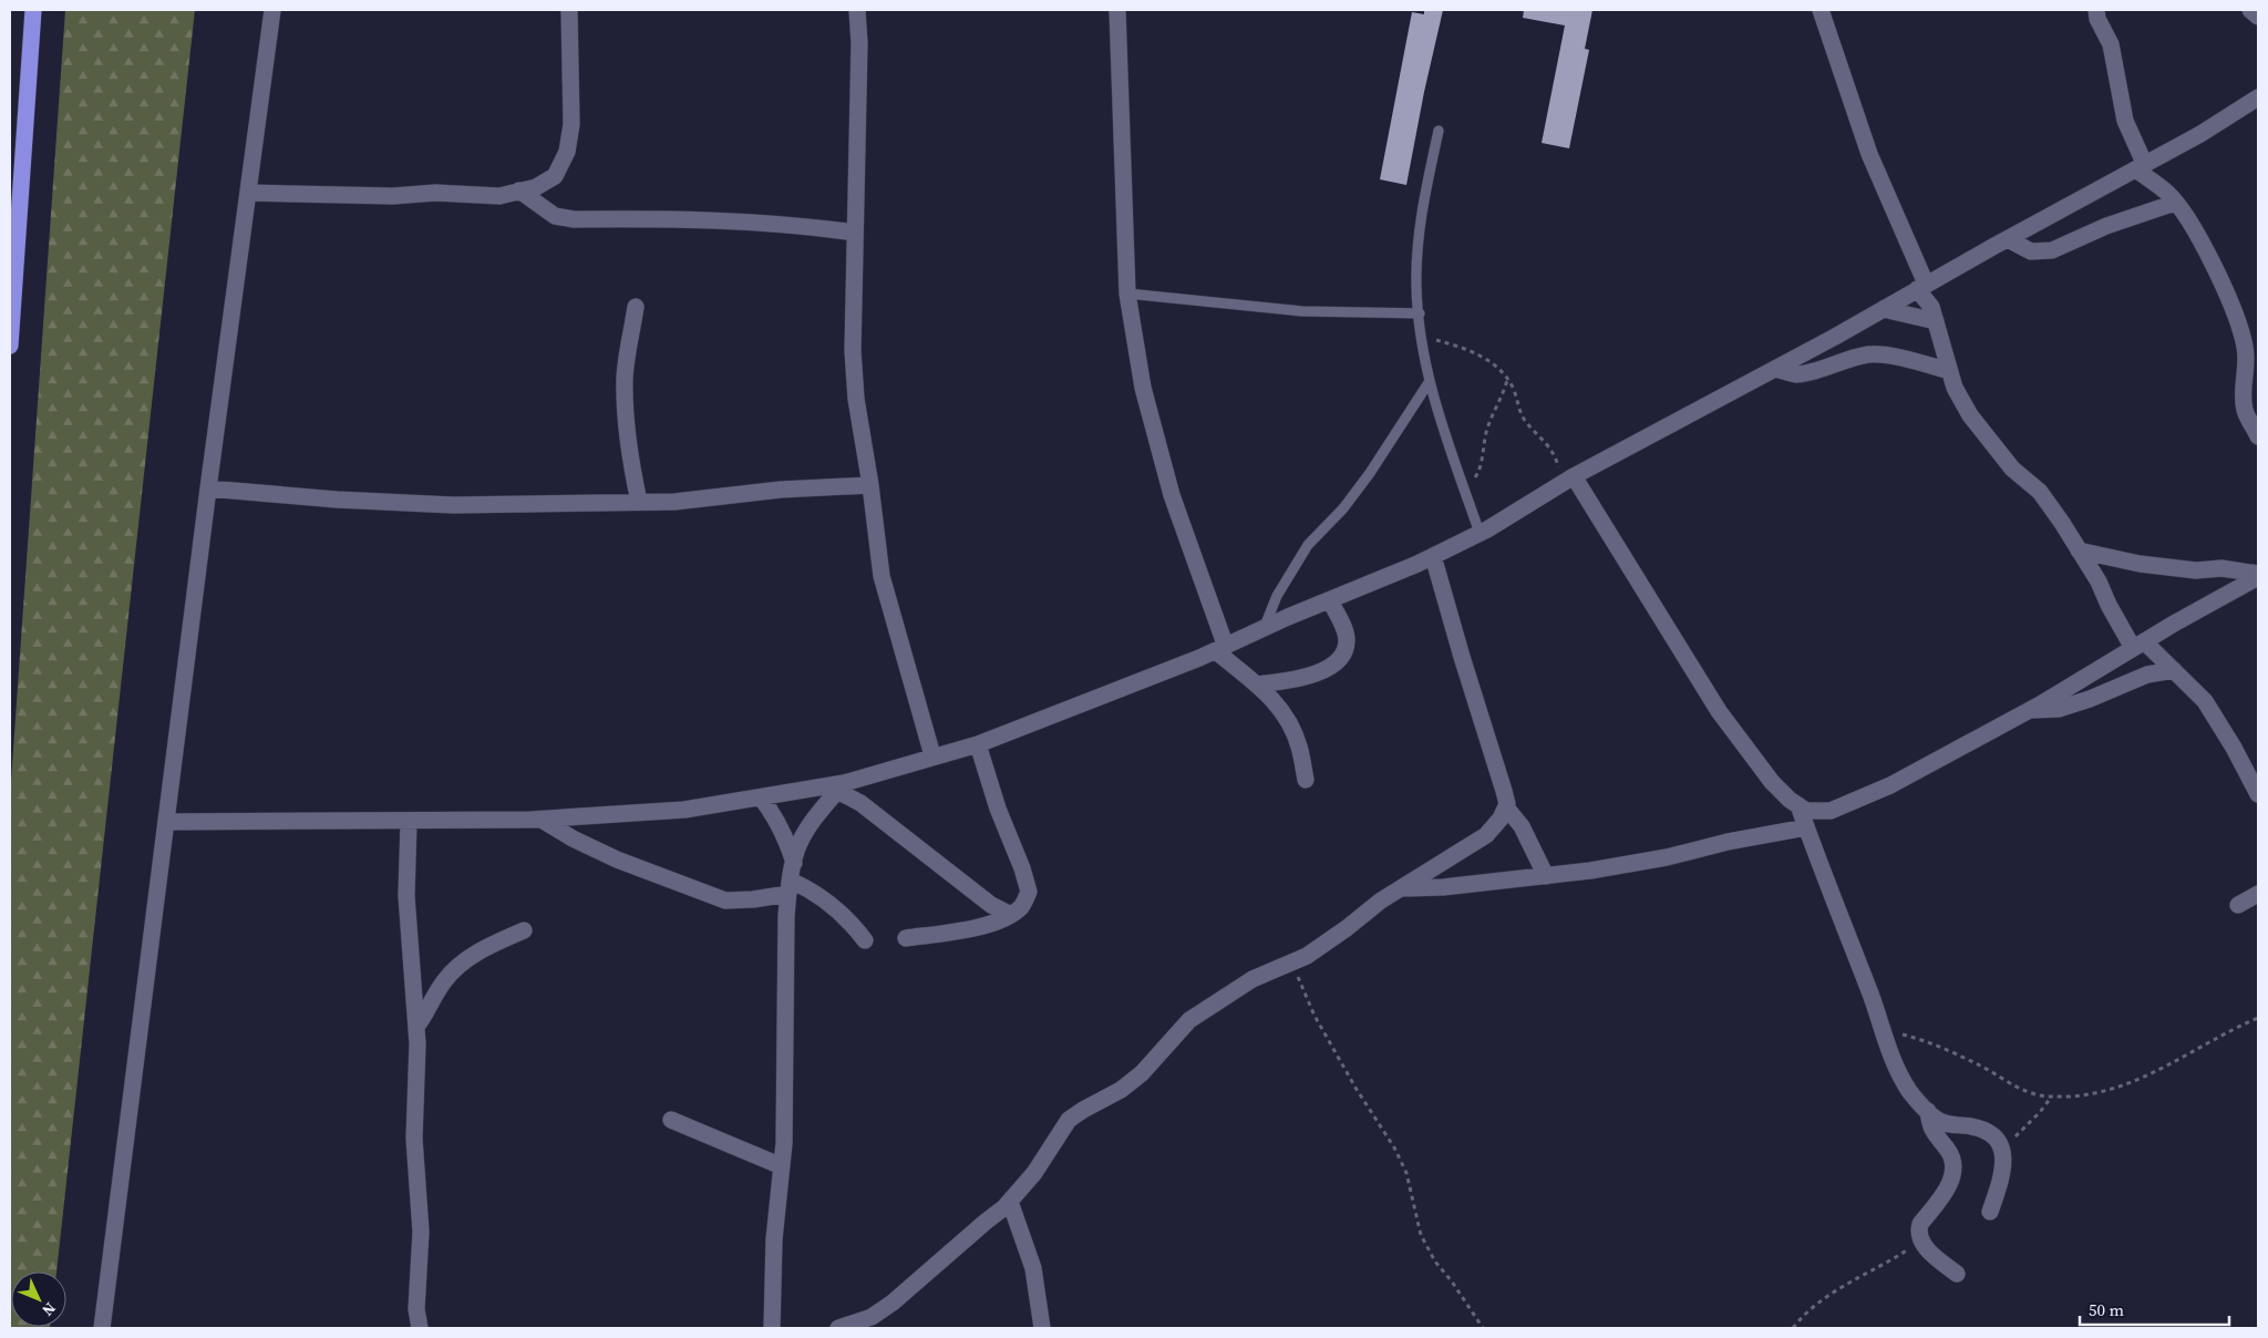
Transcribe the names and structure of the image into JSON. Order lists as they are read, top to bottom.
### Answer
{
  "scale_bar": "50 m",
  "north": "bottom right"
}
